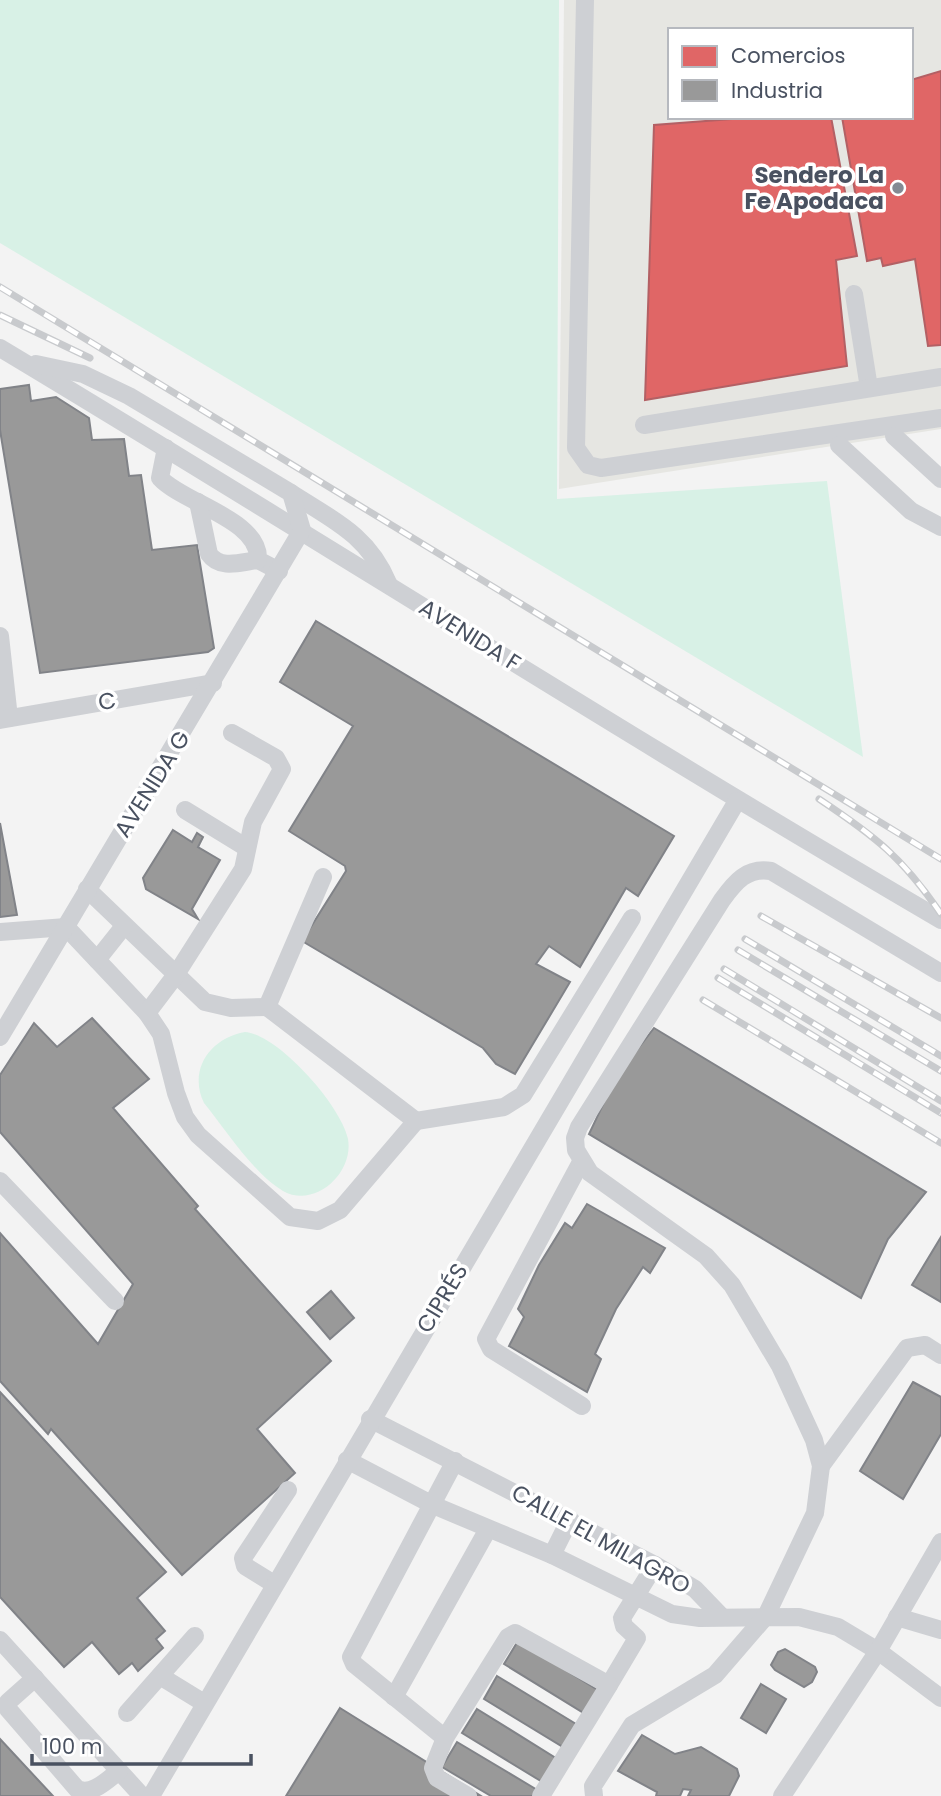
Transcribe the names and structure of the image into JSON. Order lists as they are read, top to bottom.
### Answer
{
  "streets": {
    "street": [
      "AVENIDA F",
      "C",
      "AVENIDA G",
      "CIPRÉS",
      "CALLE EL MILAGRO"
    ]
  },
  "crossings": [
    ["AVENIDA F", "AVENIDA G"],
    ["AVENIDA F", "CIPRÉS"],
    ["C", "AVENIDA G"],
    ["CIPRÉS", "CALLE EL MILAGRO"]
  ],
  "places": ["Sendero La Fe Apodaca"],
  "legend": ["Comercios", "Industria"],
  "scale_bar": "100 m"
}
